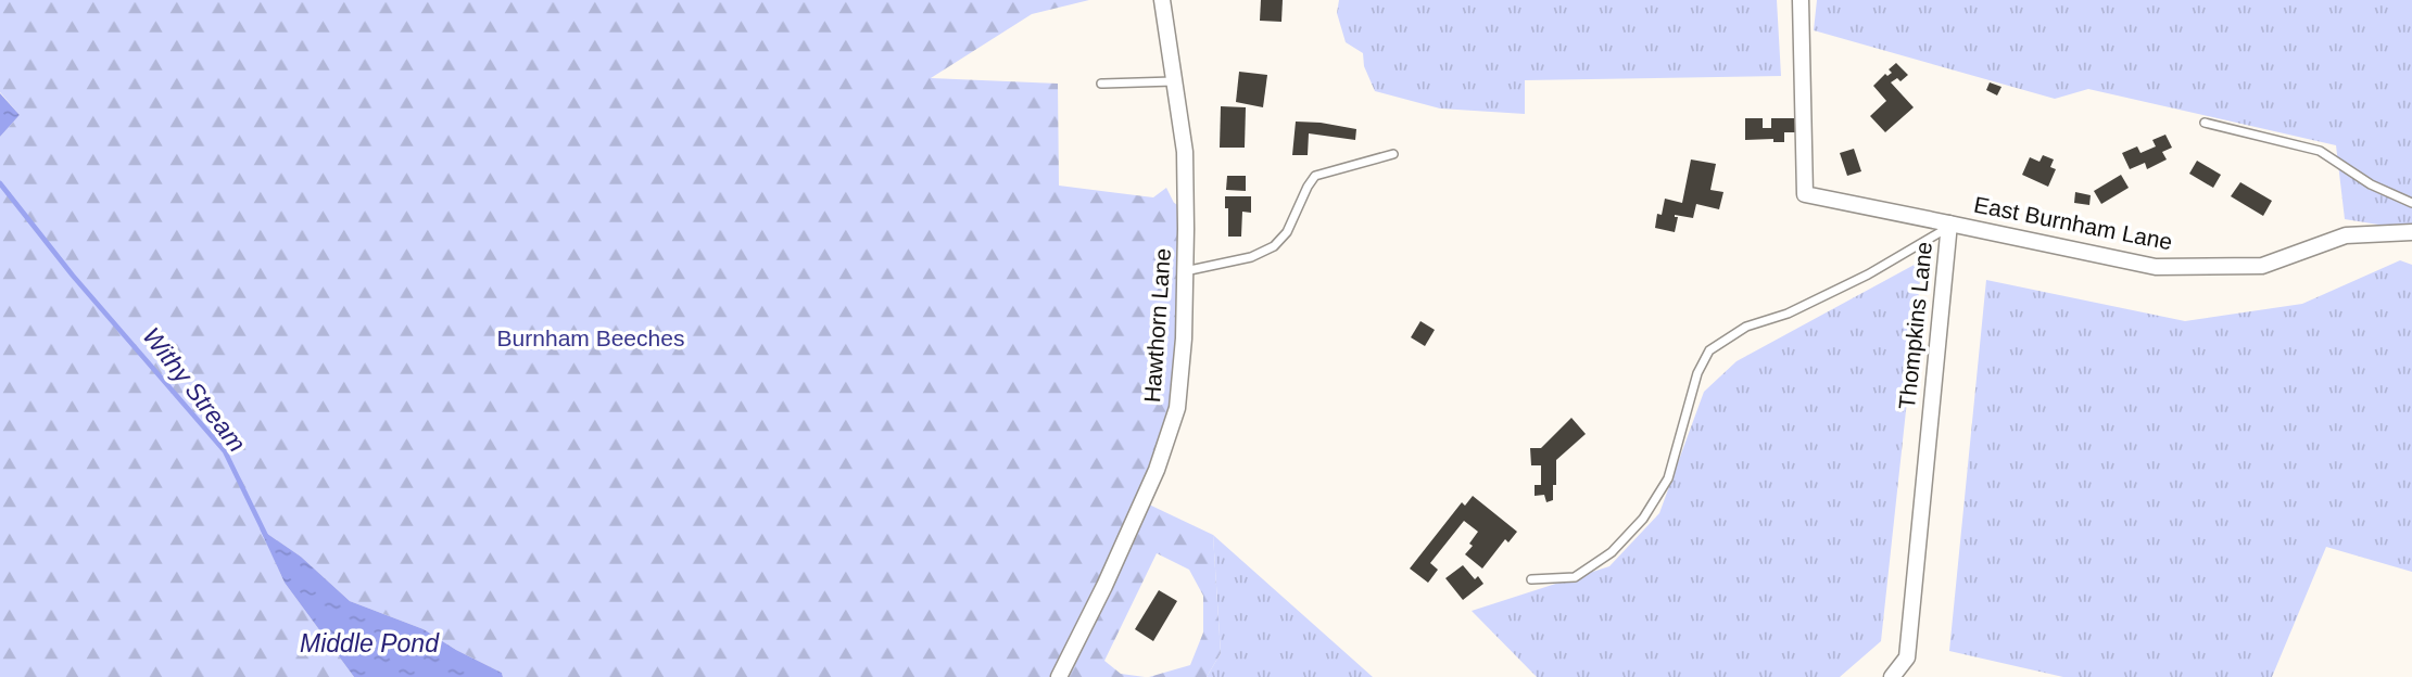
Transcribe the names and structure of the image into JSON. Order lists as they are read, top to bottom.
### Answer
{
  "streets": {
    "street": ["East Burnham Lane", "Hawthorn Lane", "Thompkins Lane"]
  },
  "crossings": [
    ["East Burnham Lane", "Thompkins Lane"]
  ],
  "water": ["Withy Stream", "Middle Pond"],
  "parks": ["Burnham Beeches"]
}
